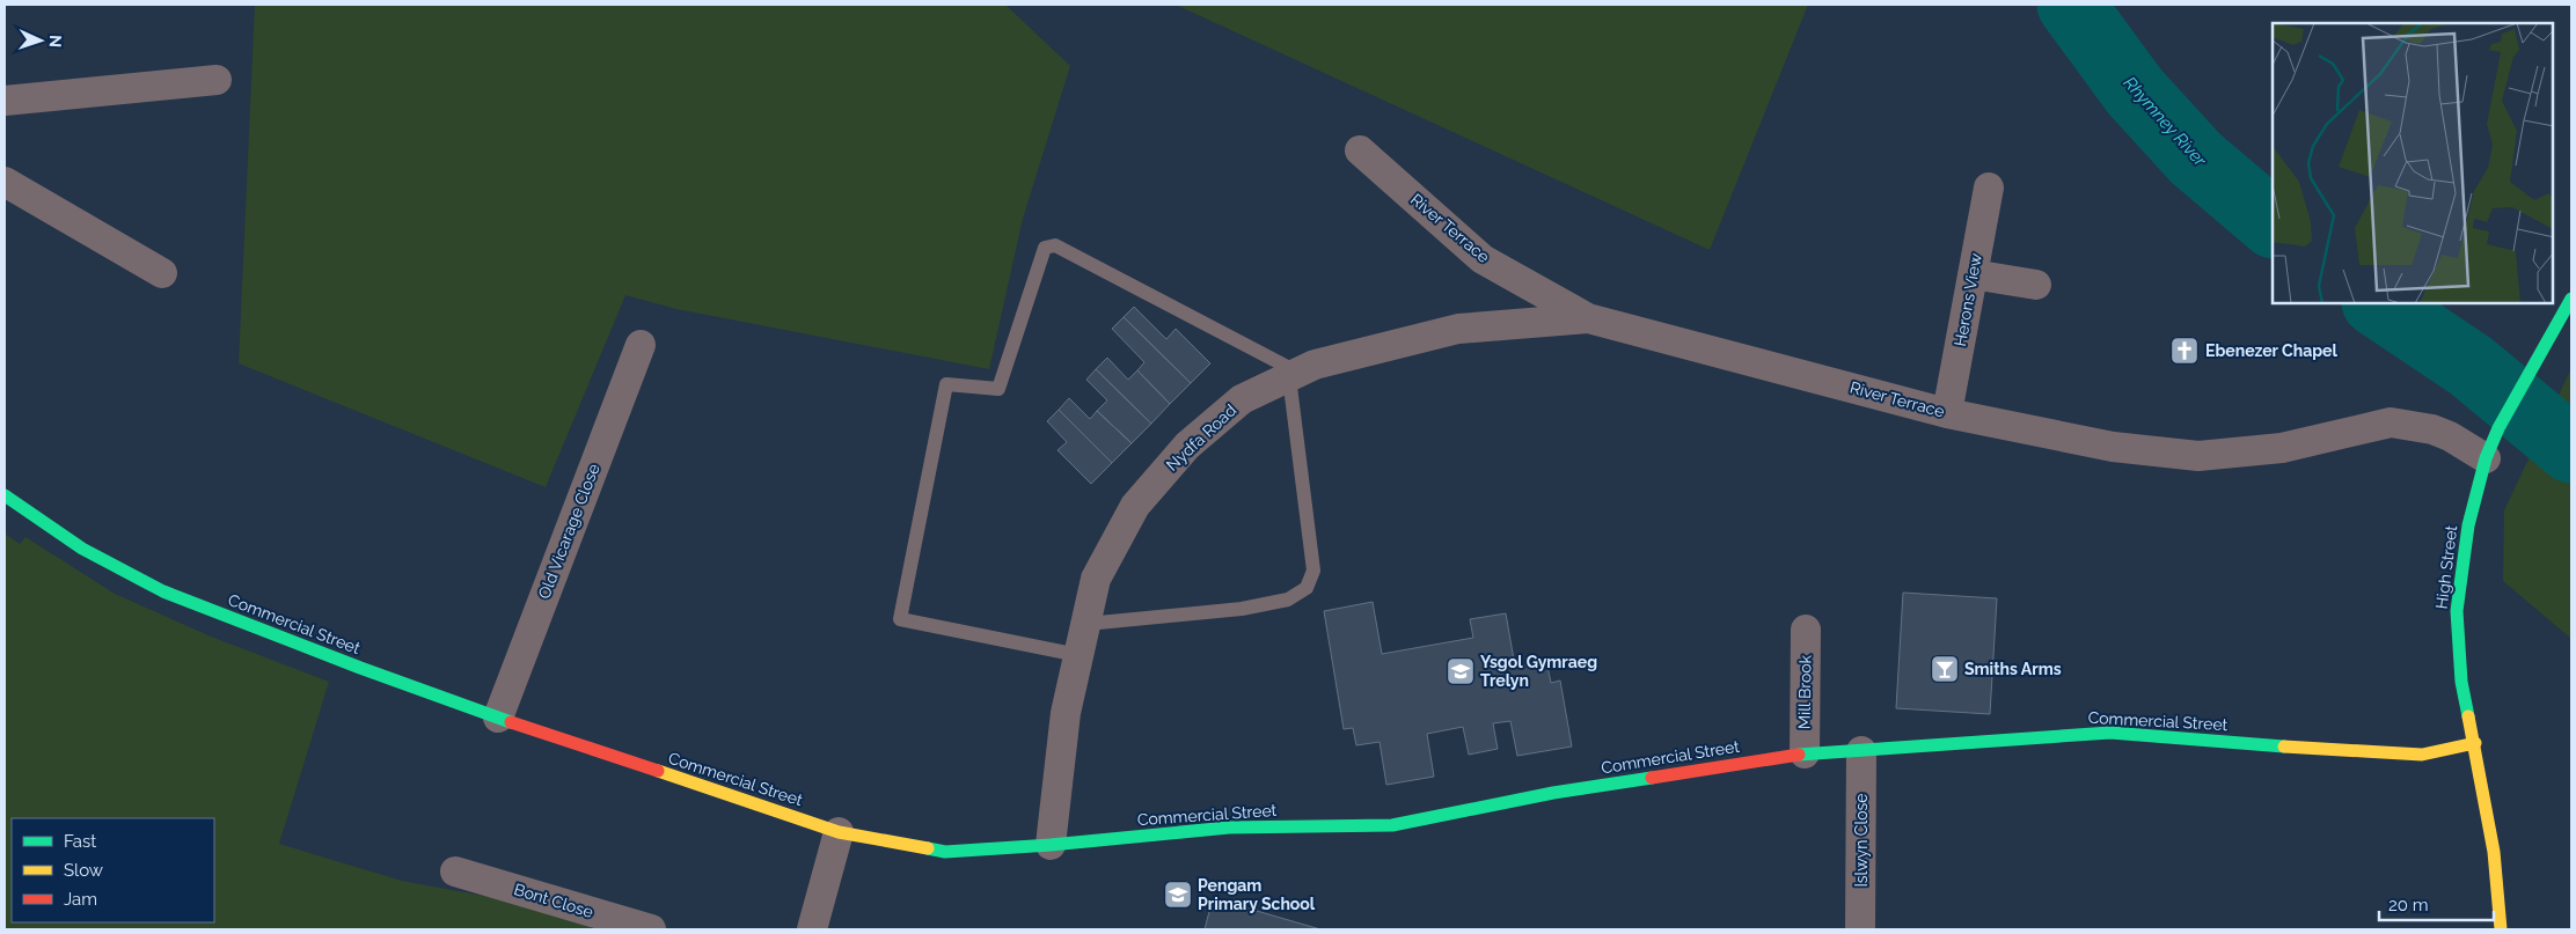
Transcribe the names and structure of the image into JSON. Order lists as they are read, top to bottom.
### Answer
{
  "streets": {
    "main road": ["High Street", "Commercial Street"],
    "street": [
      "River Terrace",
      "Herons View",
      "Nydfa Road",
      "Old Vicarage Close",
      "Mill Brook",
      "Islwyn Close",
      "Bont Close"
    ]
  },
  "crossings": [
    ["River Terrace", "Herons View"],
    ["River Terrace", "Nydfa Road"],
    ["River Terrace", "High Street"],
    ["Nydfa Road", "Commercial Street"],
    ["Old Vicarage Close", "Commercial Street"],
    ["High Street", "Commercial Street"],
    ["Commercial Street", "Mill Brook"],
    ["Commercial Street", "Islwyn Close"]
  ],
  "water": ["Rhymney River"],
  "places": {
    "church": ["Ebenezer Chapel"],
    "bar": ["Smiths Arms"],
    "school or university": ["Ysgol Gymraeg Trelyn", "Pengam Primary School"]
  },
  "legend": ["Fast", "Slow", "Jam"],
  "scale_bar": "20 m",
  "north": "right"
}
